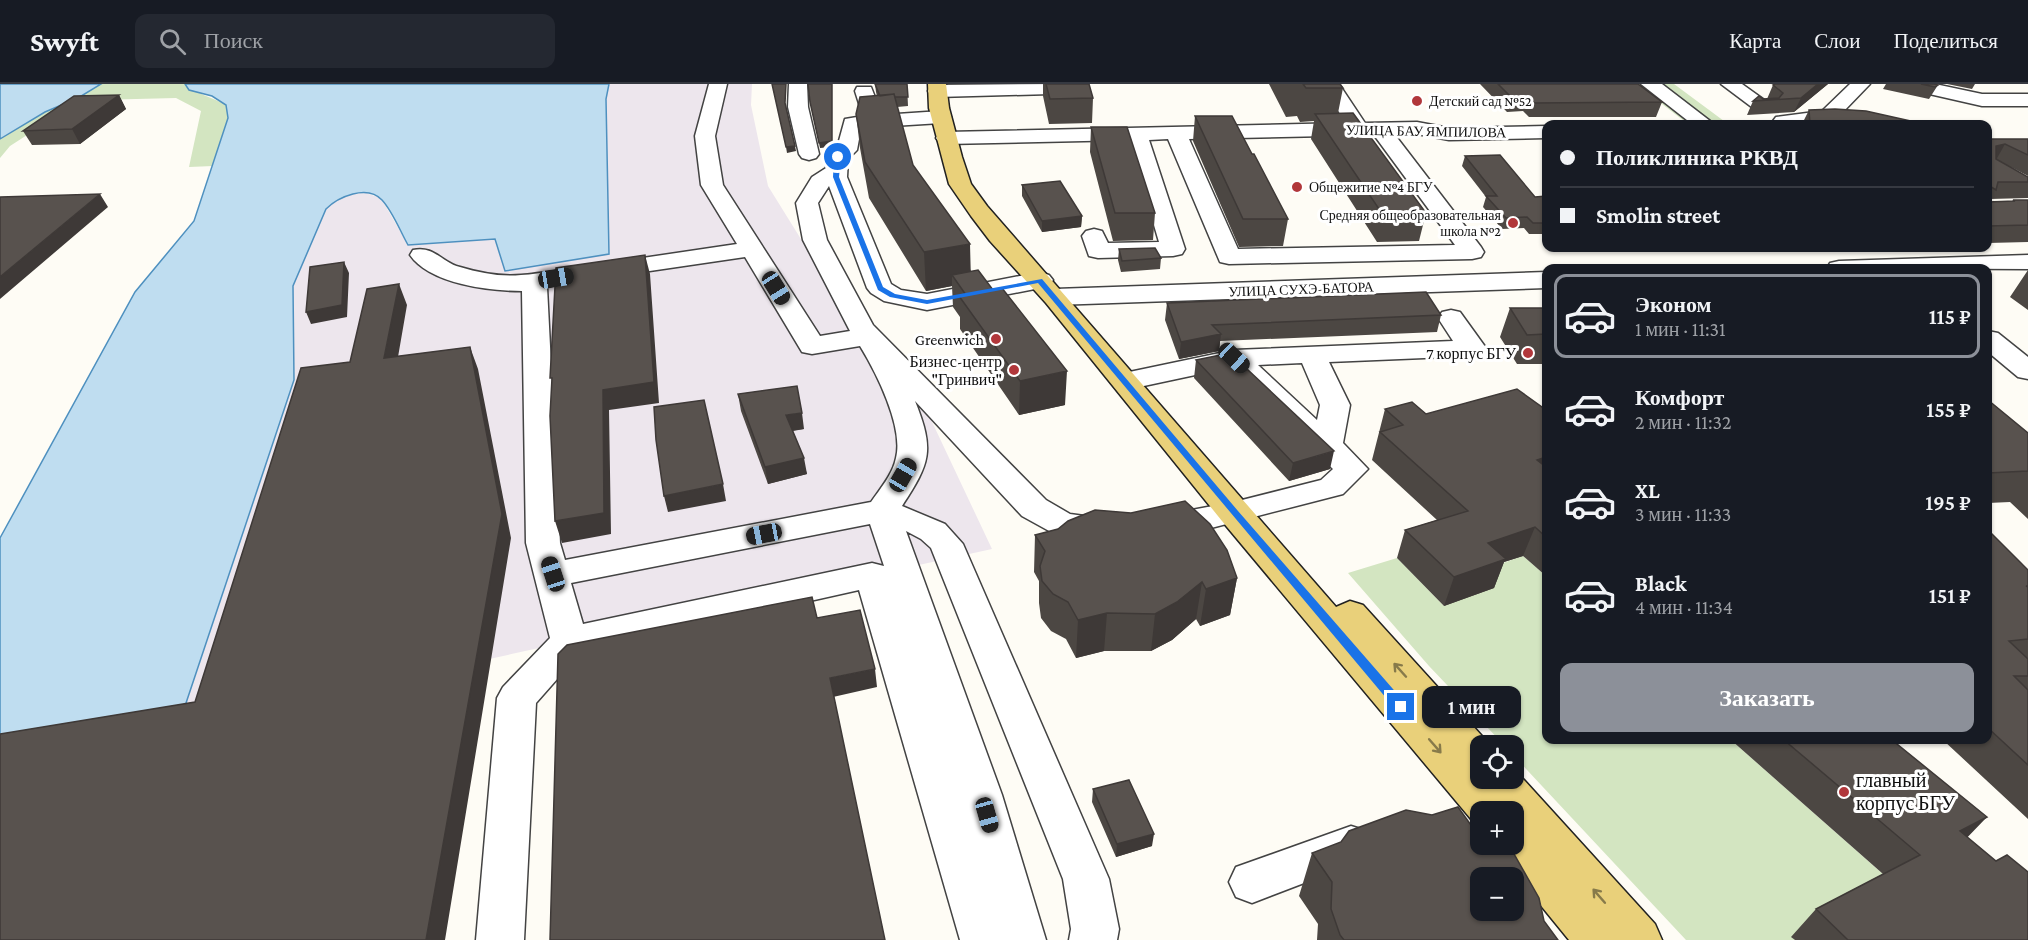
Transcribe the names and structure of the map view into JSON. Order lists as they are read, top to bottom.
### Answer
{
  "streets": {
    "street": ["УЛИЦА БАУ ЯМПИЛОВА", "УЛИЦА СУХЭ-БАТОРА"]
  },
  "crossings": [
    ["УЛИЦА БАУ ЯМПИЛОВА", "УЛИЦА СУХЭ-БАТОРА"]
  ],
  "places": [
    "Детский сад №52",
    "Общежитие №4 БГУ",
    "Средняя общеобразовательная школа №2",
    "Greenwich",
    "7 корпус БГУ",
    "Бизнес-центр \"Гринвич\"",
    "главный корпус БГУ"
  ],
  "page": {
    "header": "Swyft",
    "search": "Поиск",
    "nav": ["Карта", "Слои", "Поделиться"],
    "banner": ["Поликлиника РКВД", "Smolin street"],
    "list": [
      {
        "name": "Эконом",
        "note": "1 мин · 11:31",
        "value": "115 ₽"
      },
      {
        "name": "Комфорт",
        "note": "2 мин · 11:32",
        "value": "155 ₽"
      },
      {
        "name": "XL",
        "note": "3 мин · 11:33",
        "value": "195 ₽"
      },
      {
        "name": "Black",
        "note": "4 мин · 11:34",
        "value": "151 ₽"
      }
    ],
    "buttons": "Заказать",
    "bubble": "1 мин",
    "map_buttons": ["+", "−"]
  }
}
